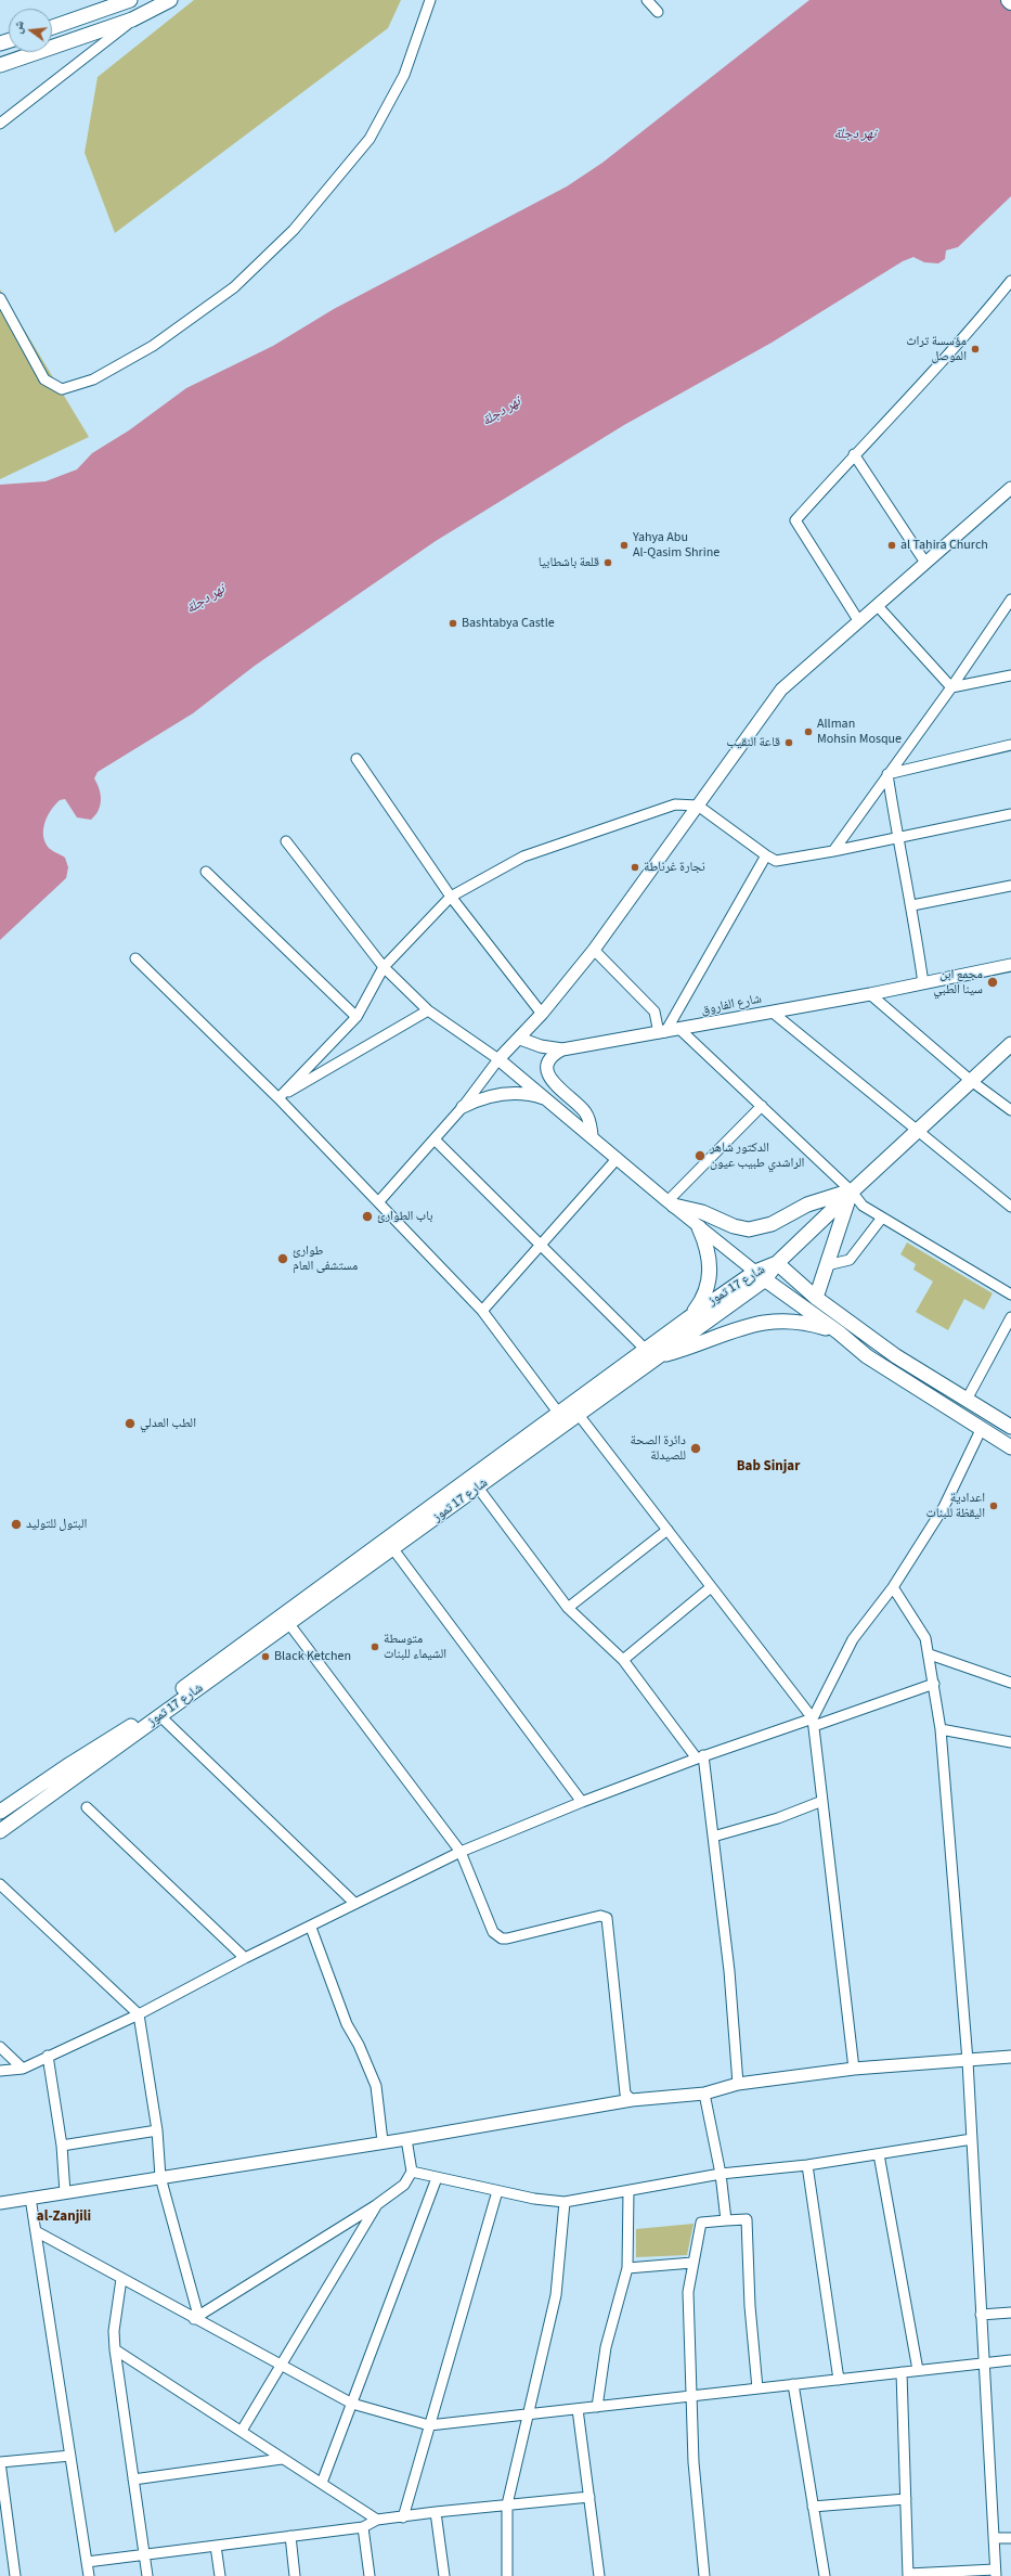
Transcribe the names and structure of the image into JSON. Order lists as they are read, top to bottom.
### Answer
{
  "streets": {
    "main road": ["شارع 17 تموز"],
    "street": ["شارع الفاروق"]
  },
  "districts": ["Bab Sinjar", "al-Zanjili"],
  "water": ["نهر دجلة"],
  "places": [
    "مؤسسة تراث الموصل",
    "Yahya Abu Al-Qasim Shrine",
    "al Tahira Church",
    "قلعة باشطابيا",
    "Bashtabya Castle",
    "Allman Mohsin Mosque",
    "قاعة النقيب",
    "نجارة غرناطة",
    "مجمع ابن سينا الطبي",
    "الدكتور شاهر الراشدي طبيب عيون",
    "باب الطوارئ",
    "طوارئ مستشفى العام",
    "الطب العدلي",
    "دائرة الصحة للصيدلة",
    "اعدادية اليقظة للبنات",
    "البتول للتوليد",
    "متوسطة الشيماء للبنات",
    "Black Ketchen"
  ],
  "north": "left"
}
